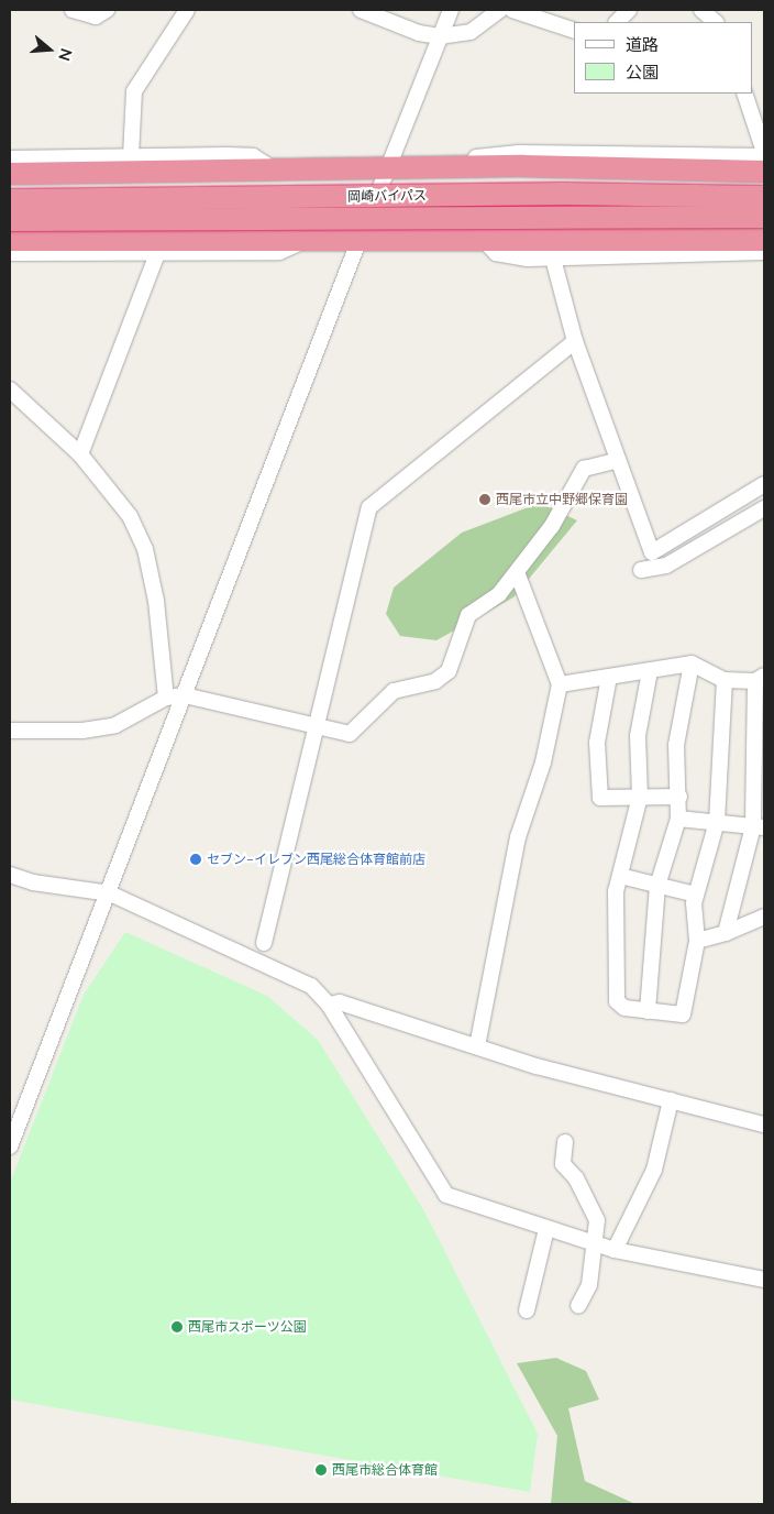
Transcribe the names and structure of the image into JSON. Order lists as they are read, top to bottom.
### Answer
{
  "streets": {
    "highway": ["岡崎バイパス"]
  },
  "places": [
    "西尾市立中野郷保育園",
    "セブン−イレブン西尾総合体育館前店",
    "西尾市スポーツ公園",
    "西尾市総合体育館"
  ],
  "legend": ["道路", "公園"],
  "north": "right"
}
